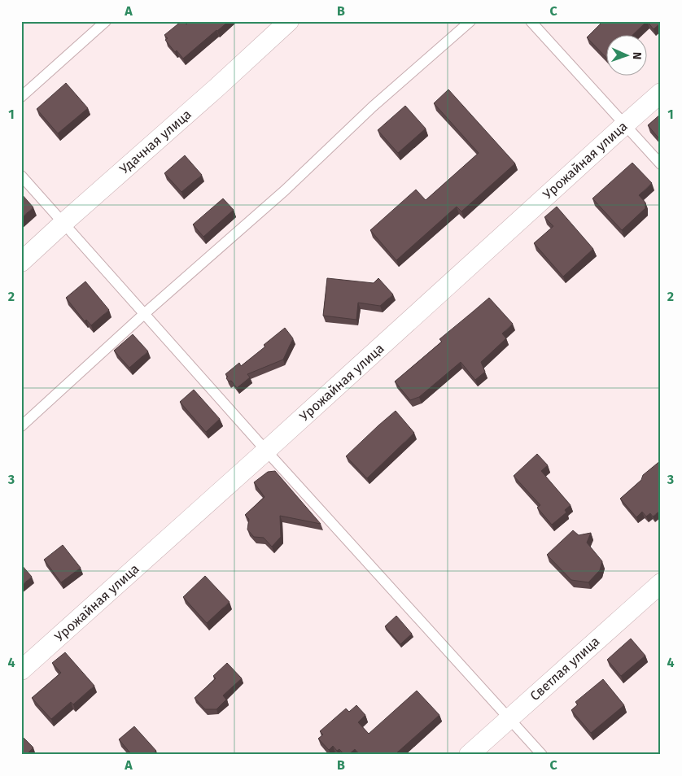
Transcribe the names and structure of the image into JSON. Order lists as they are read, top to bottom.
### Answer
{
  "streets": {
    "street": ["Удачная улица", "Урожайная улица", "Светлая улица"]
  },
  "north": "right",
  "grid": {
    "columns": ["A", "B", "C"],
    "rows": [
      "1",
      "2",
      "3",
      "4"
    ]
  }
}
